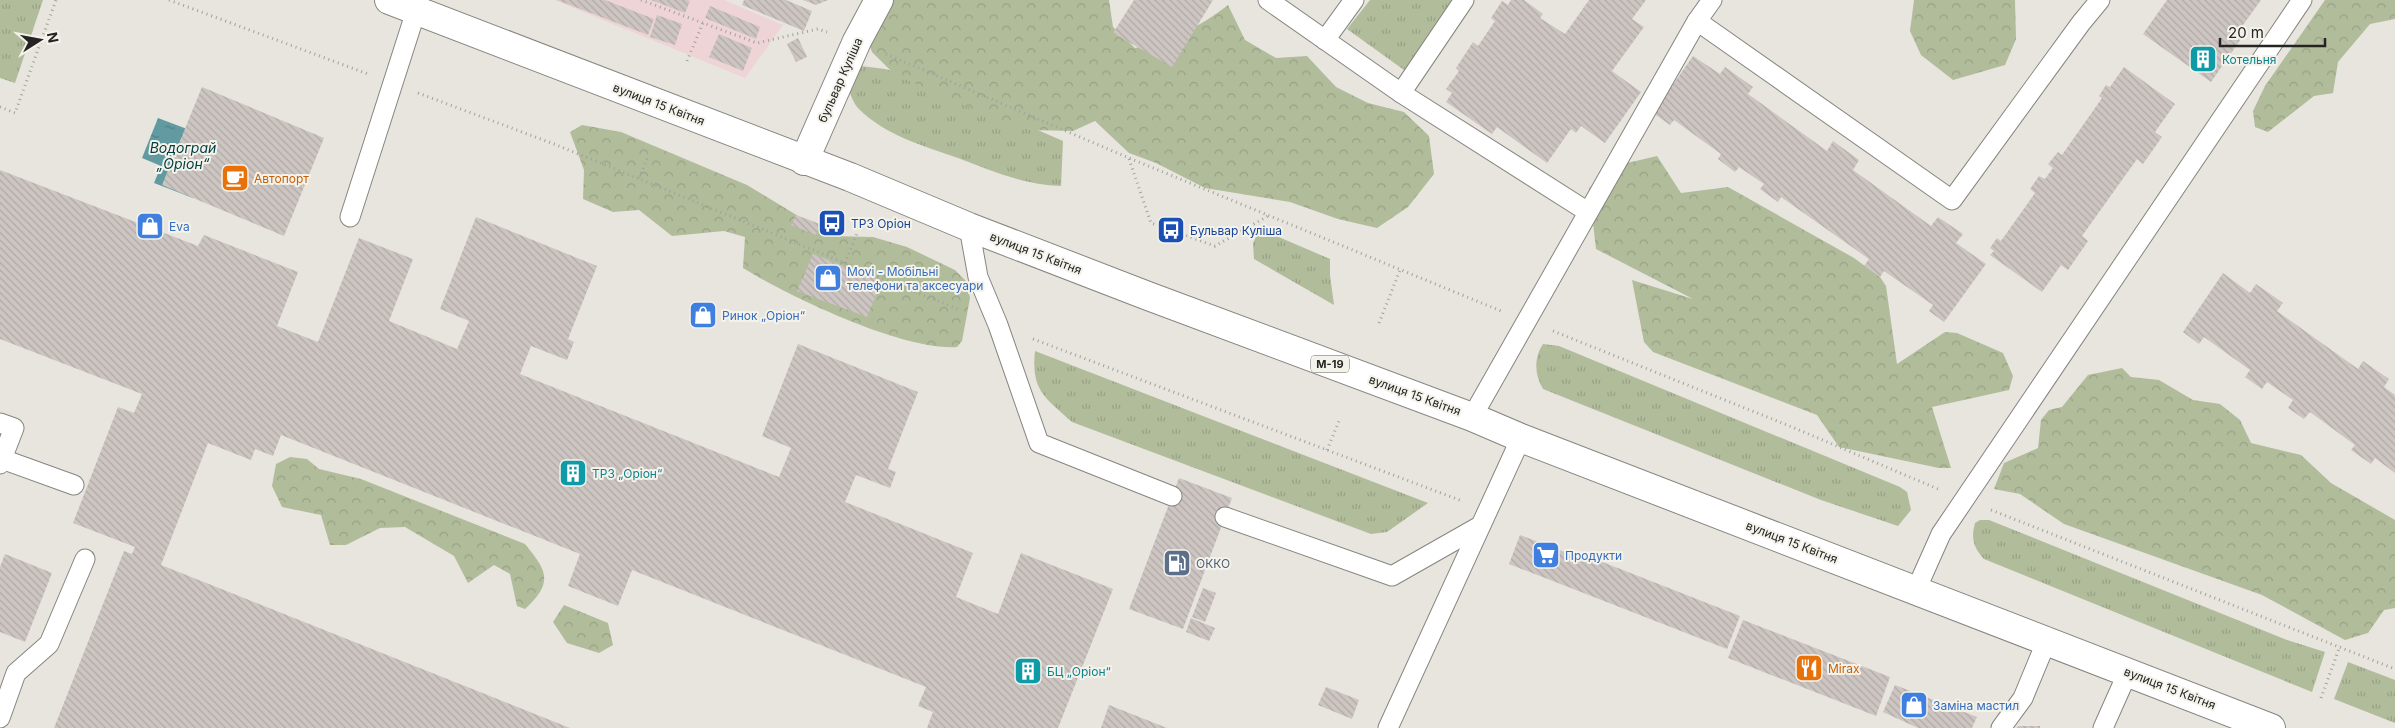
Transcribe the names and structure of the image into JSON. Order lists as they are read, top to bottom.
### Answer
{
  "streets": {
    "main road": ["бульвар Куліша", "вулиця 15 Квітня", "М-19"]
  },
  "crossings": [
    ["бульвар Куліша", "вулиця 15 Квітня"]
  ],
  "water": ["Водограй „Оріон“"],
  "places": {
    "building": ["Котельня", "ТРЗ „Оріон“", "БЦ „Оріон“"],
    "cafe": ["Автопорт"],
    "bus stop": ["ТРЗ Оріон", "Бульвар Куліша"],
    "shop": [
      "Eva",
      "Movi - Мобільні телефони та аксесуари",
      "Ринок „Оріон“",
      "Заміна мастил"
    ],
    "supermarket": ["Продукти"],
    "fuel station": ["ОККО"],
    "restaurant": ["Mirax"]
  },
  "scale_bar": "20 m",
  "north": "right"
}
